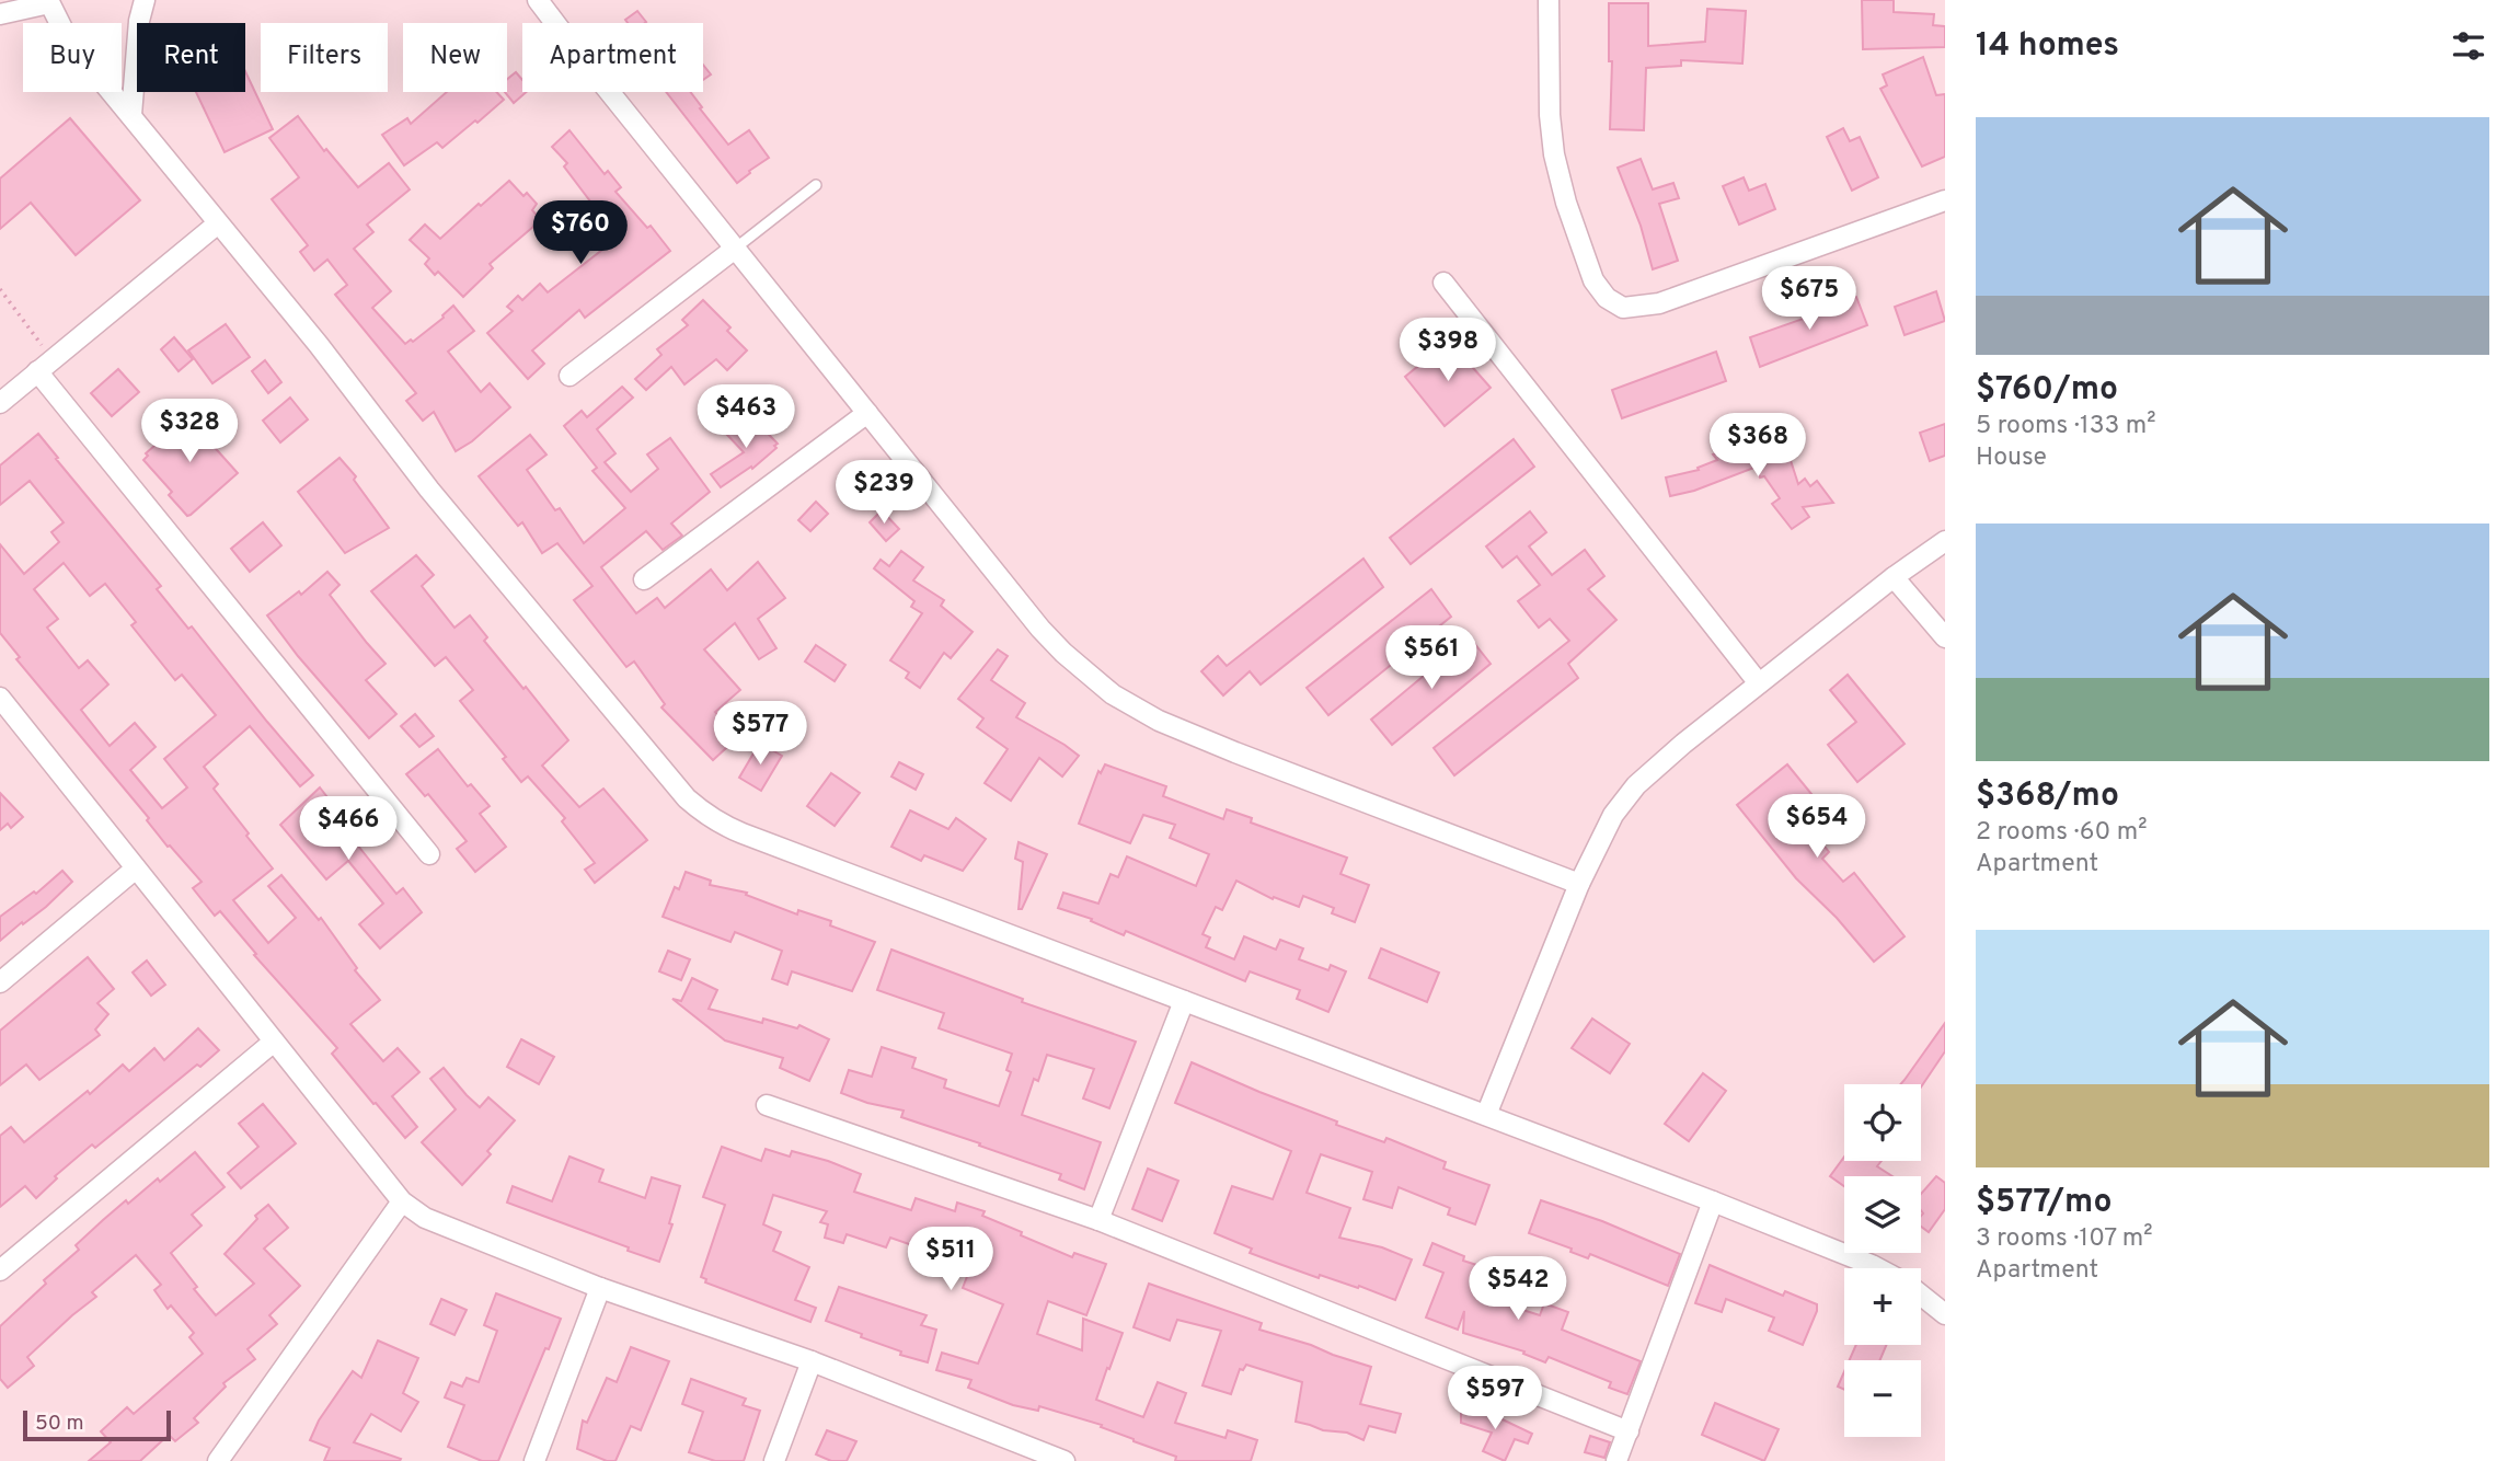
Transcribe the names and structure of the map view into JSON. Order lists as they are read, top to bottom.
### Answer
{
  "scale_bar": "50 m",
  "page": {
    "heading": "14 homes",
    "chip": [
      "Buy",
      "Rent",
      "Filters",
      "New",
      "Apartment"
    ],
    "list": [
      {
        "name": "$760/mo",
        "note": "5 rooms · 133 m² · House"
      },
      {
        "name": "$368/mo",
        "note": "2 rooms · 60 m² · Apartment"
      },
      {
        "name": "$577/mo",
        "note": "3 rooms · 107 m² · Apartment"
      }
    ],
    "price": [
      "$760",
      "$675",
      "$398",
      "$463",
      "$328",
      "$368",
      "$239",
      "$561",
      "$577",
      "$654",
      "$466",
      "$511",
      "$542",
      "$597"
    ],
    "map_buttons": ["+", "−"],
    "scale": "50 m"
  }
}
